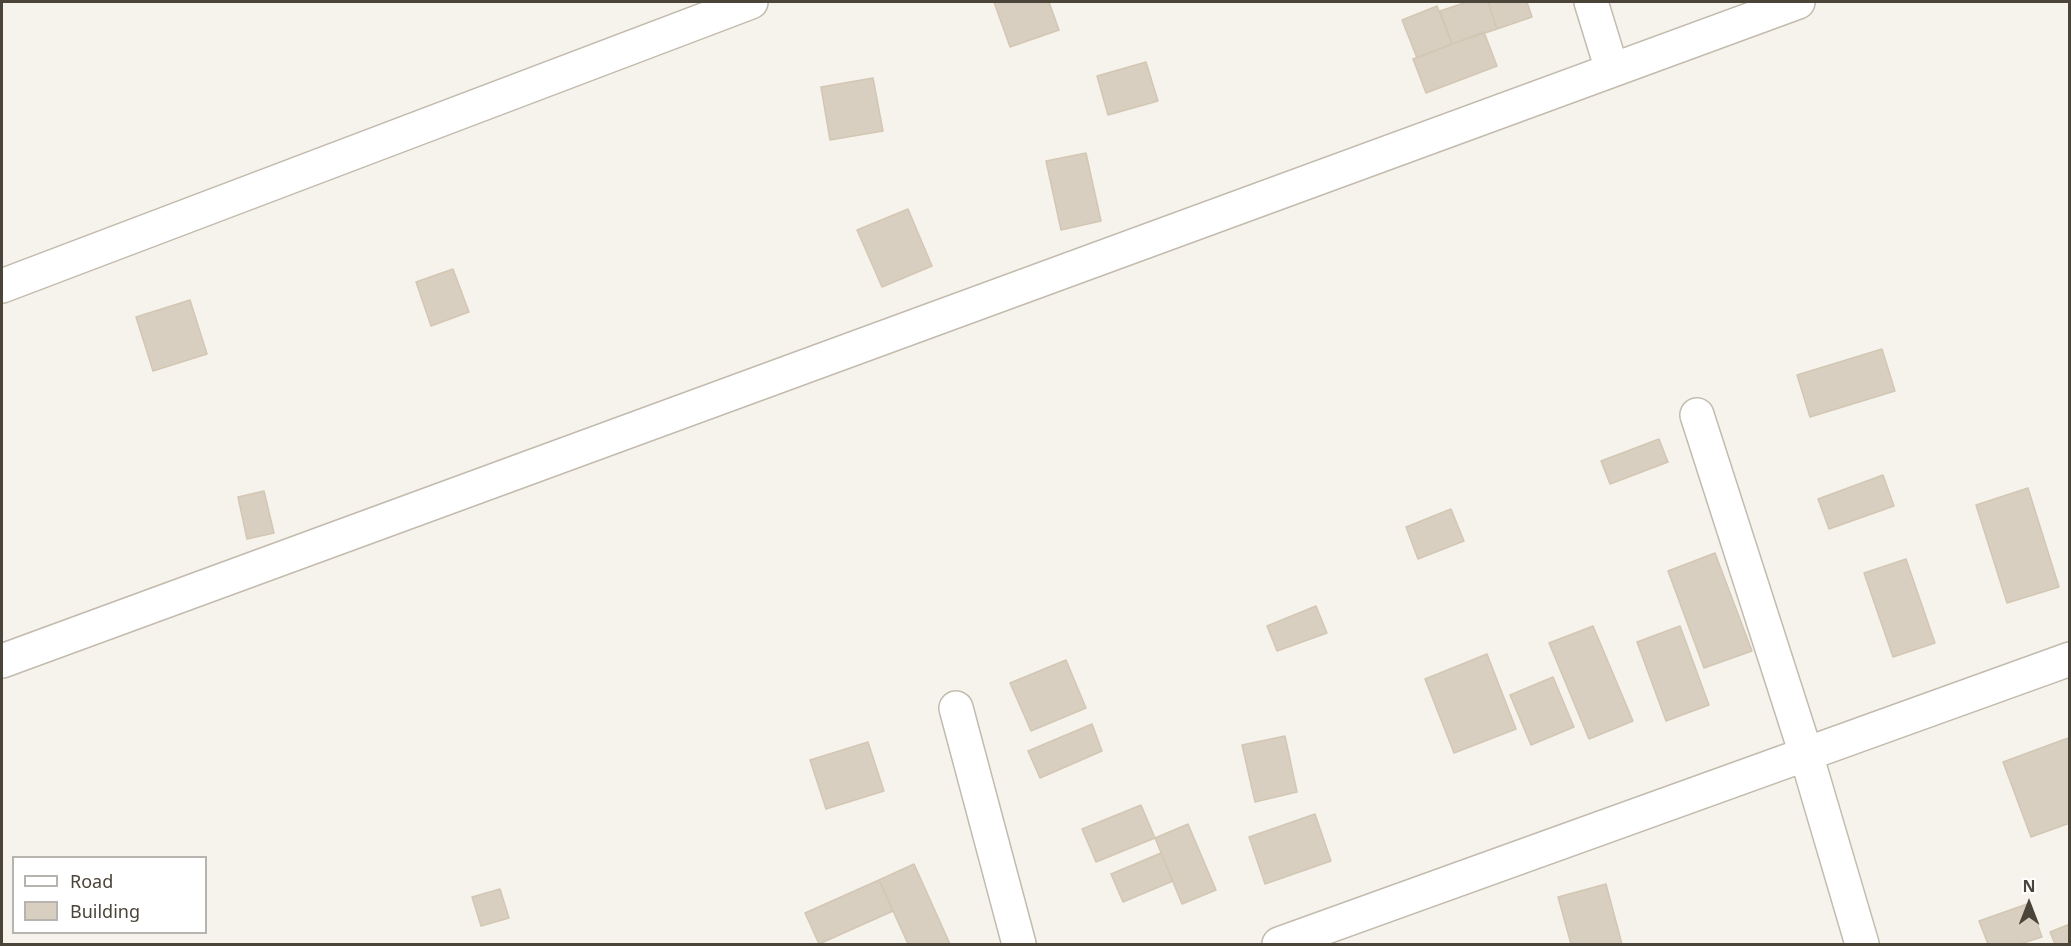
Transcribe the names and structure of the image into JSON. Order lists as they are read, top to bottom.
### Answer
{
  "legend": ["Road", "Building"],
  "north": "top"
}
